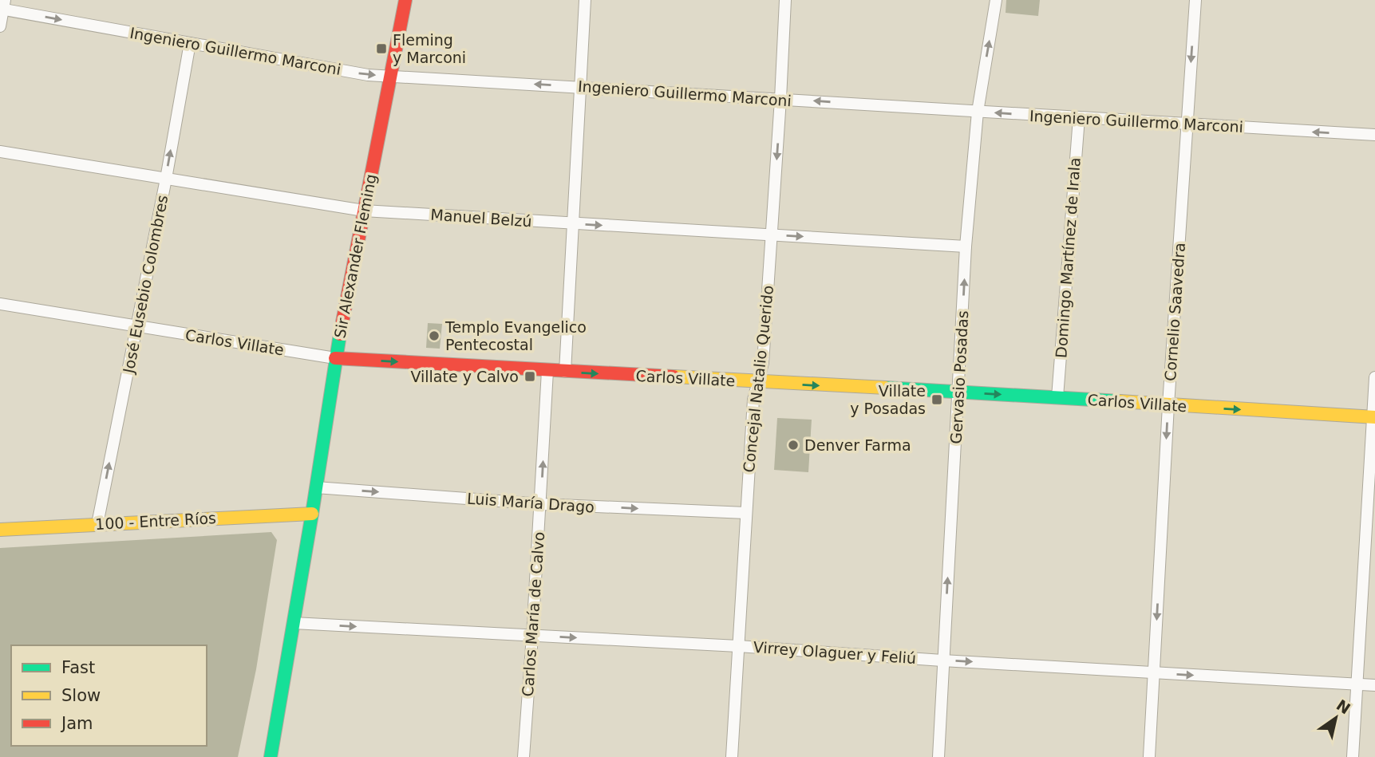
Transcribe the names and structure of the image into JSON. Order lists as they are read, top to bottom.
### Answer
{
  "streets": {
    "main road": ["Sir Alexander Fleming", "Carlos Villate", "100 - Entre Ríos"],
    "street": [
      "Ingeniero Guillermo Marconi",
      "Manuel Belzú",
      "Domingo Martínez de Irala",
      "José Eusebio Colombres",
      "Cornelio Saavedra",
      "Gervasio Posadas",
      "Concejal Natalio Querido",
      "Luis María Drago",
      "Carlos María de Calvo",
      "Virrey Olaguer y Feliú"
    ]
  },
  "crossings": [
    ["Ingeniero Guillermo Marconi", "Sir Alexander Fleming"],
    ["Ingeniero Guillermo Marconi", "Domingo Martínez de Irala"],
    ["Ingeniero Guillermo Marconi", "José Eusebio Colombres"],
    ["Ingeniero Guillermo Marconi", "Cornelio Saavedra"],
    ["Ingeniero Guillermo Marconi", "Gervasio Posadas"],
    ["Ingeniero Guillermo Marconi", "Concejal Natalio Querido"],
    ["Manuel Belzú", "Sir Alexander Fleming"],
    ["Manuel Belzú", "José Eusebio Colombres"],
    ["Manuel Belzú", "Gervasio Posadas"],
    ["Manuel Belzú", "Concejal Natalio Querido"],
    ["Sir Alexander Fleming", "Carlos Villate"],
    ["Sir Alexander Fleming", "Luis María Drago"],
    ["Sir Alexander Fleming", "100 - Entre Ríos"],
    ["Sir Alexander Fleming", "Virrey Olaguer y Feliú"],
    ["Domingo Martínez de Irala", "Carlos Villate"],
    ["José Eusebio Colombres", "Carlos Villate"],
    ["José Eusebio Colombres", "100 - Entre Ríos"],
    ["Cornelio Saavedra", "Carlos Villate"],
    ["Cornelio Saavedra", "Virrey Olaguer y Feliú"],
    ["Carlos Villate", "Gervasio Posadas"],
    ["Carlos Villate", "Concejal Natalio Querido"],
    ["Carlos Villate", "Carlos María de Calvo"],
    ["Gervasio Posadas", "Virrey Olaguer y Feliú"],
    ["Concejal Natalio Querido", "Luis María Drago"],
    ["Concejal Natalio Querido", "Virrey Olaguer y Feliú"],
    ["Luis María Drago", "Carlos María de Calvo"],
    ["Carlos María de Calvo", "Virrey Olaguer y Feliú"]
  ],
  "one_way": [
    "Manuel Belzú",
    "José Eusebio Colombres",
    "Cornelio Saavedra",
    "Carlos Villate",
    "Gervasio Posadas",
    "Luis María Drago",
    "Virrey Olaguer y Feliú"
  ],
  "places": {
    "transit": ["Fleming y Marconi", "Villate y Calvo", "Villate y Posadas"],
    "other": ["Templo Evangelico Pentecostal", "Denver Farma"]
  },
  "legend": ["Fast", "Slow", "Jam"],
  "north": "top right"
}
